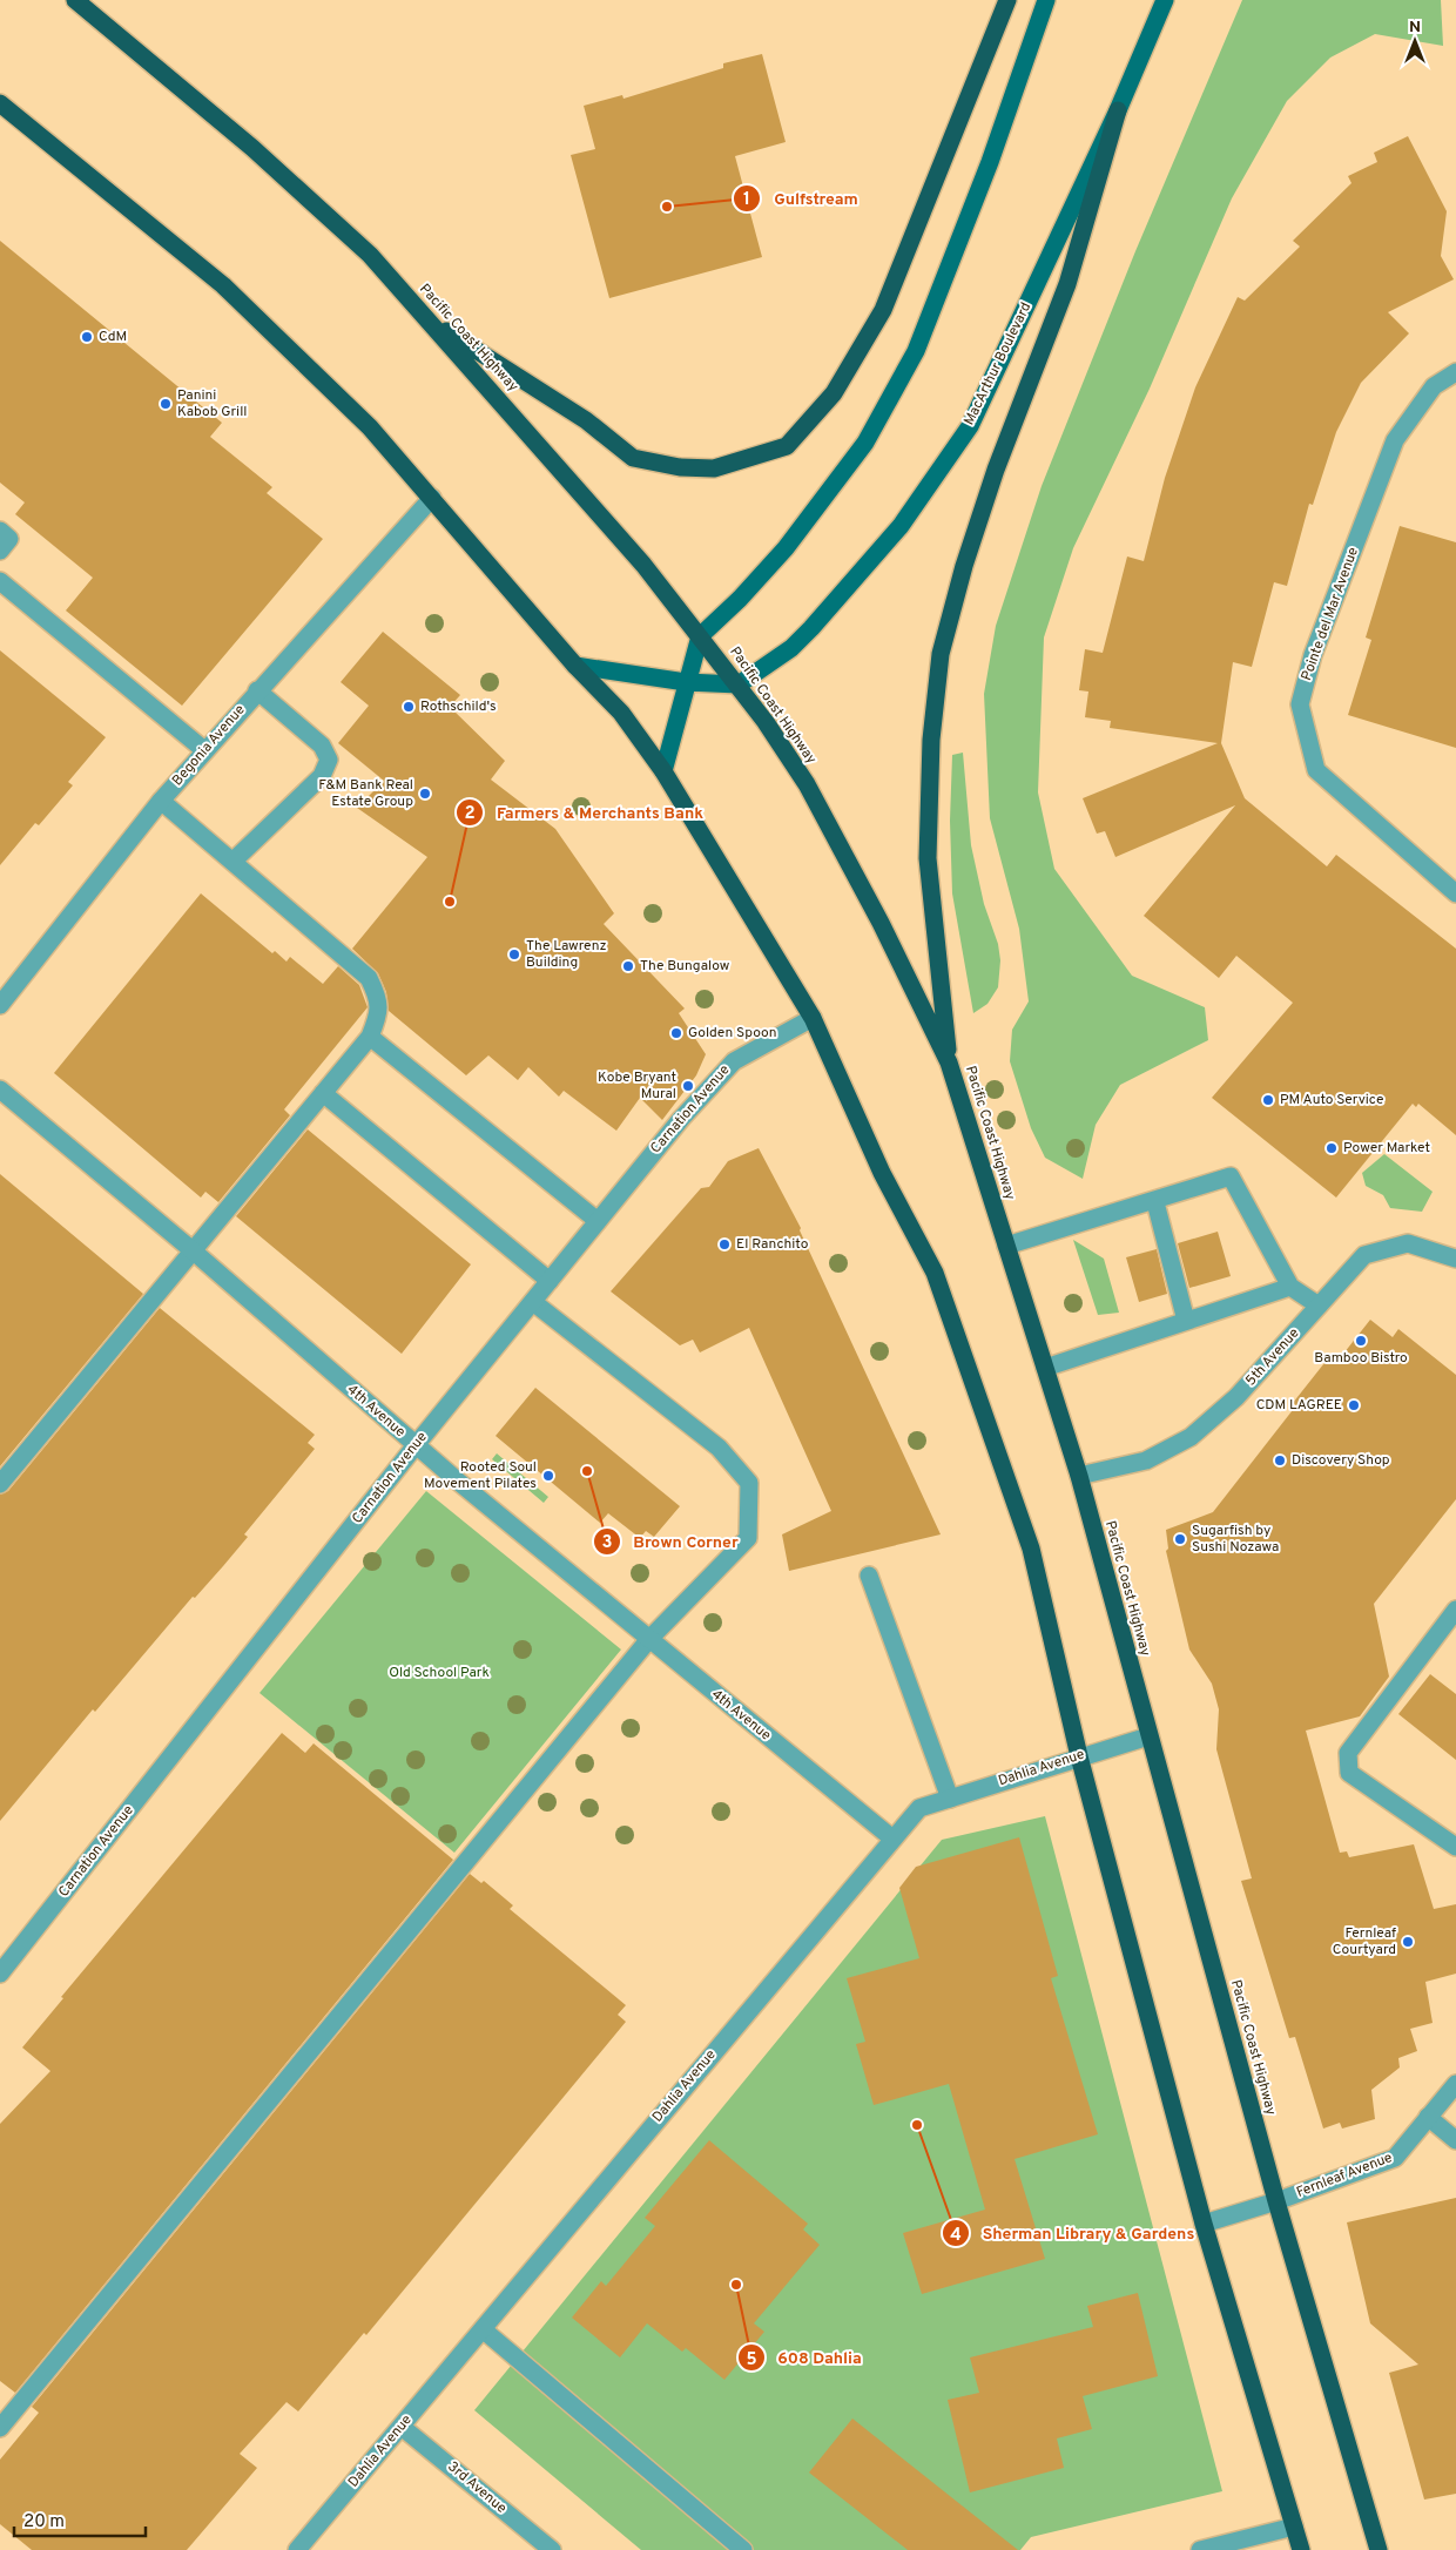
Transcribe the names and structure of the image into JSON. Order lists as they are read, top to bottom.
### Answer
{
  "streets": {
    "highway": ["Pacific Coast Highway"],
    "main road": ["MacArthur Boulevard"],
    "street": [
      "Pointe del Mar Avenue",
      "Begonia Avenue",
      "Carnation Avenue",
      "5th Avenue",
      "4th Avenue",
      "Dahlia Avenue",
      "Fernleaf Avenue",
      "3rd Avenue"
    ]
  },
  "crossings": [
    ["Pacific Coast Highway", "MacArthur Boulevard"],
    ["Pacific Coast Highway", "5th Avenue"],
    ["Pacific Coast Highway", "Dahlia Avenue"],
    ["Pacific Coast Highway", "Fernleaf Avenue"],
    ["Carnation Avenue", "4th Avenue"],
    ["4th Avenue", "Dahlia Avenue"],
    ["Dahlia Avenue", "3rd Avenue"]
  ],
  "parks": ["Old School Park"],
  "places": [
    "Gulfstream",
    "CdM",
    "Panini Kabob Grill",
    "Rothschild's",
    "F&M Bank Real Estate Group",
    "Farmers & Merchants Bank",
    "The Lawrenz Building",
    "The Bungalow",
    "Golden Spoon",
    "Kobe Bryant Mural",
    "PM Auto Service",
    "Power Market",
    "El Ranchito",
    "Bamboo Bistro",
    "CDM LAGREE",
    "Discovery Shop",
    "Brown Corner",
    "Rooted Soul Movement Pilates",
    "Sugarfish by Sushi Nozawa",
    "Fernleaf Courtyard",
    "Sherman Library & Gardens",
    "608 Dahlia"
  ],
  "scale_bar": "20 m",
  "north": "top"
}
